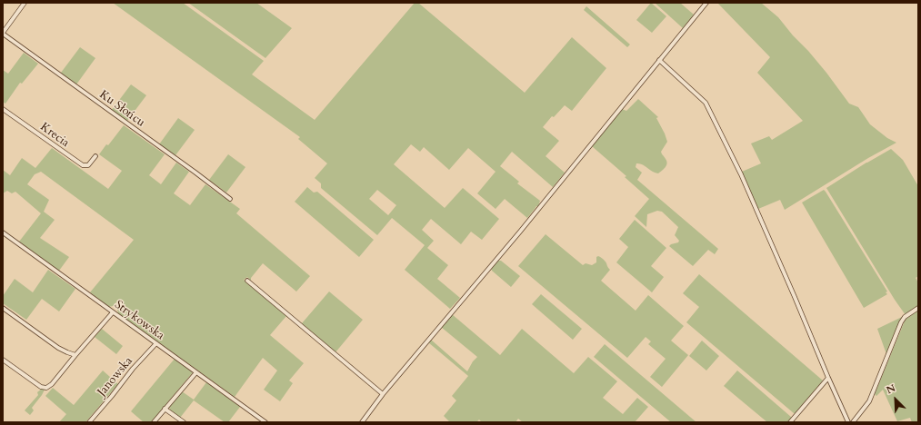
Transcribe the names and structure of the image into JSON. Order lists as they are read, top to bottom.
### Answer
{
  "streets": {
    "street": [
      "Ku Słońcu",
      "Krecia",
      "Strykowska",
      "Janowska"
    ]
  },
  "crossings": [
    ["Strykowska", "Janowska"]
  ],
  "north": "top left"
}
